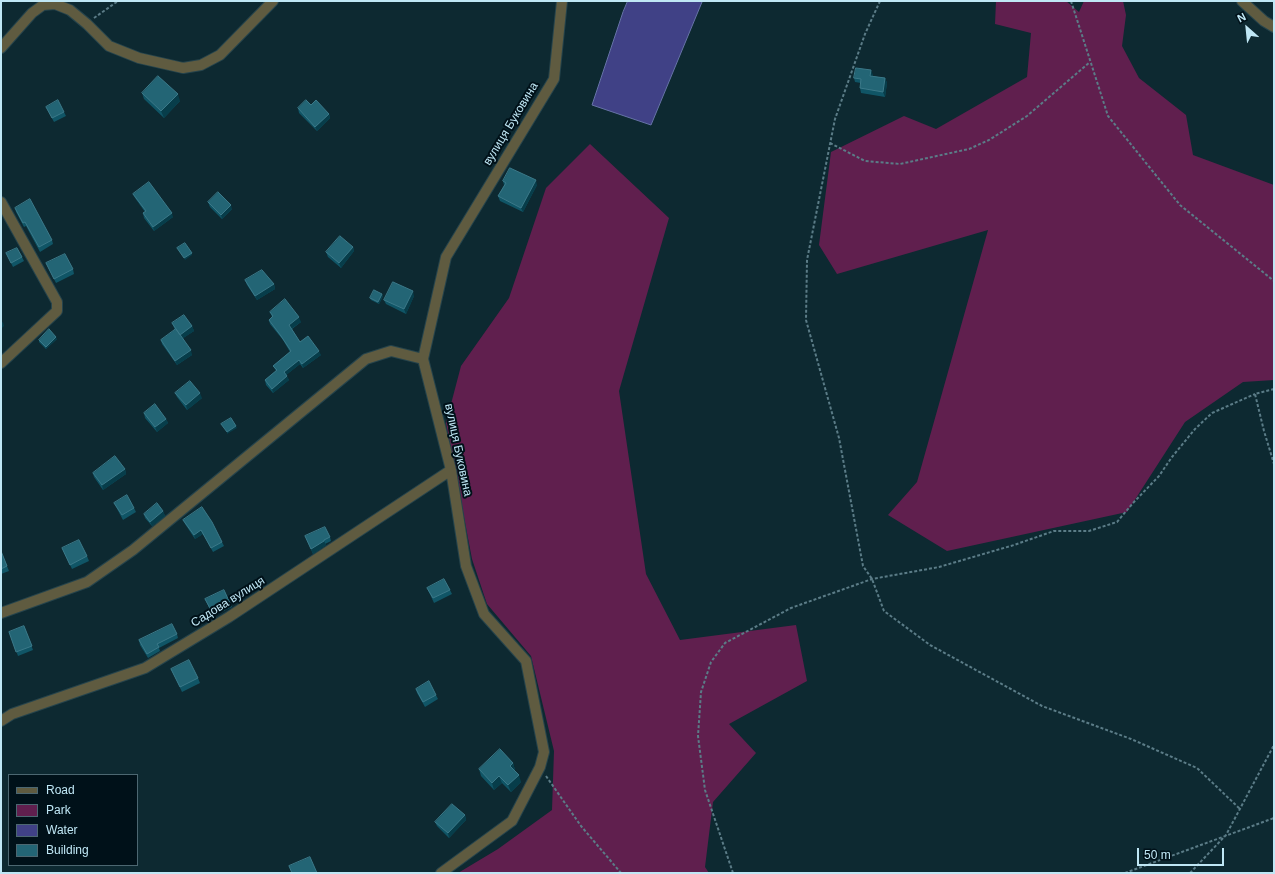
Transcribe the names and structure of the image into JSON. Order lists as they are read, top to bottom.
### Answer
{
  "streets": {
    "street": ["вулиця Буковина", "Садова вулиця"]
  },
  "crossings": [
    ["вулиця Буковина", "Садова вулиця"]
  ],
  "legend": [
    "Road",
    "Park",
    "Water",
    "Building"
  ],
  "scale_bar": "50 m",
  "north": "top left"
}
